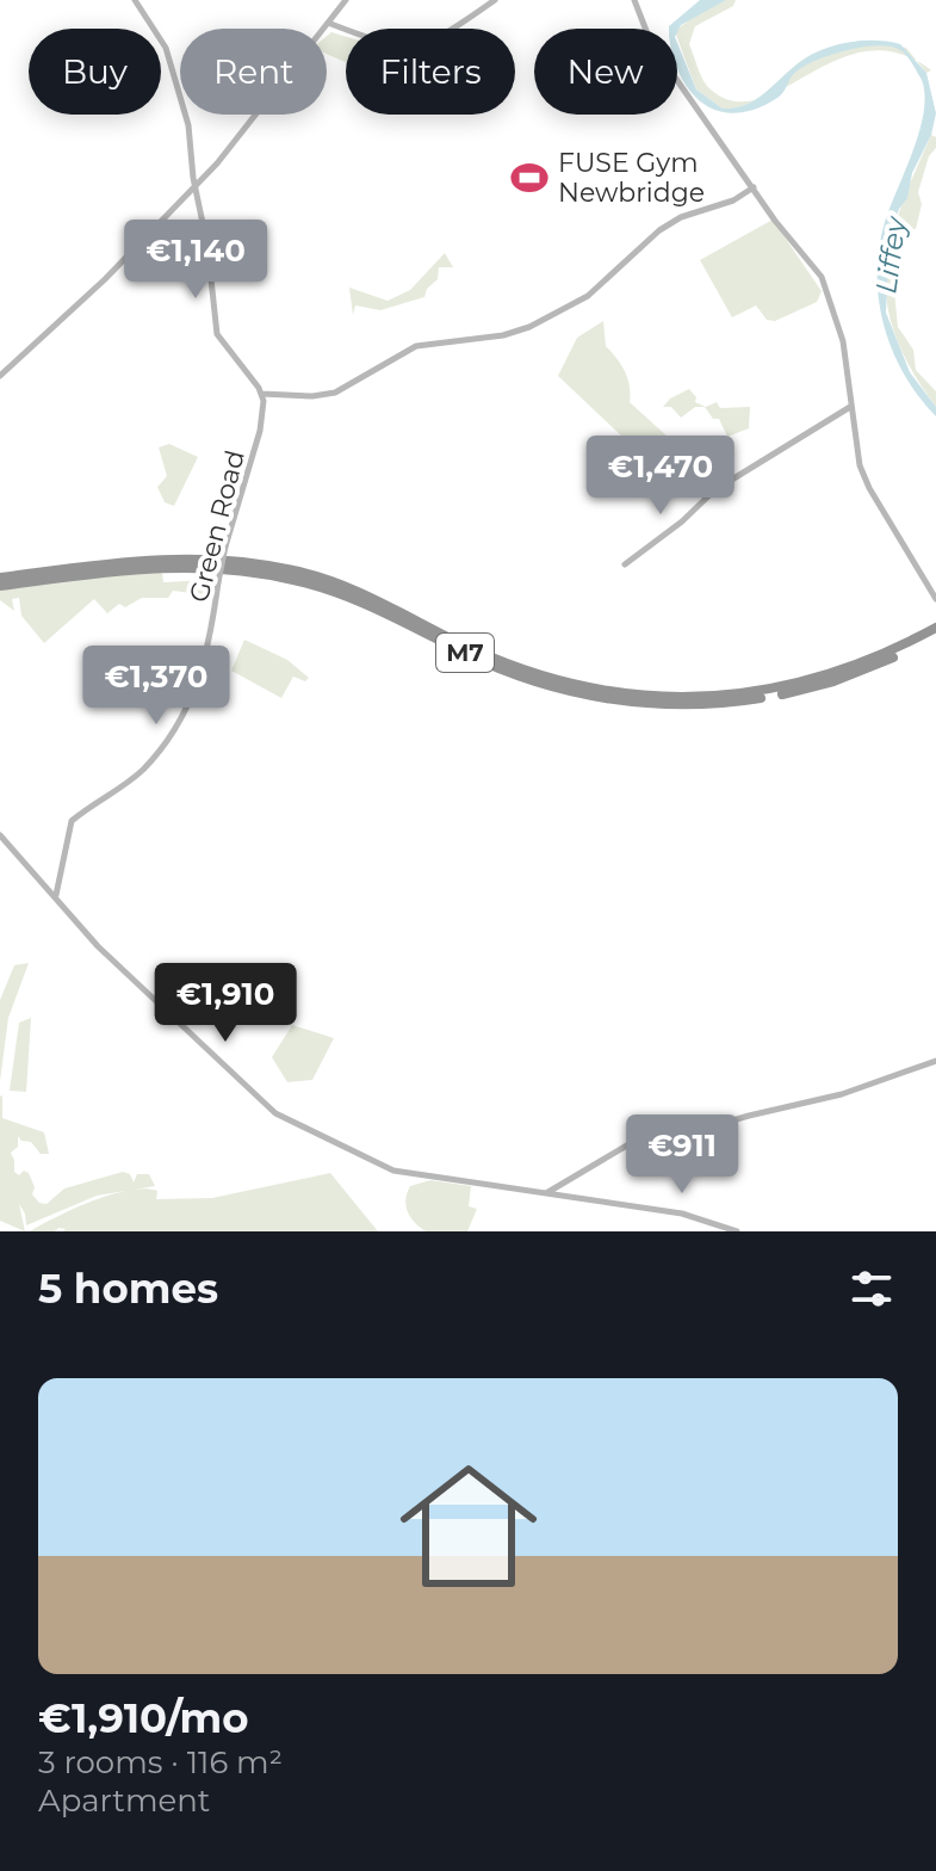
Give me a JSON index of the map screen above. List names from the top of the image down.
{
  "streets": {
    "highway": ["M7"],
    "street": ["Green Road"]
  },
  "water": ["Liffey"],
  "places": {
    "sports": ["FUSE Gym Newbridge"]
  },
  "page": {
    "chip": [
      "Buy",
      "Rent",
      "Filters",
      "New"
    ],
    "price": [
      "€1,140",
      "€1,470",
      "€1,370",
      "€1,910",
      "€911"
    ],
    "heading": "5 homes",
    "list": [
      {
        "name": "€1,910/mo",
        "note": "3 rooms · 116 m² · Apartment"
      }
    ]
  }
}
